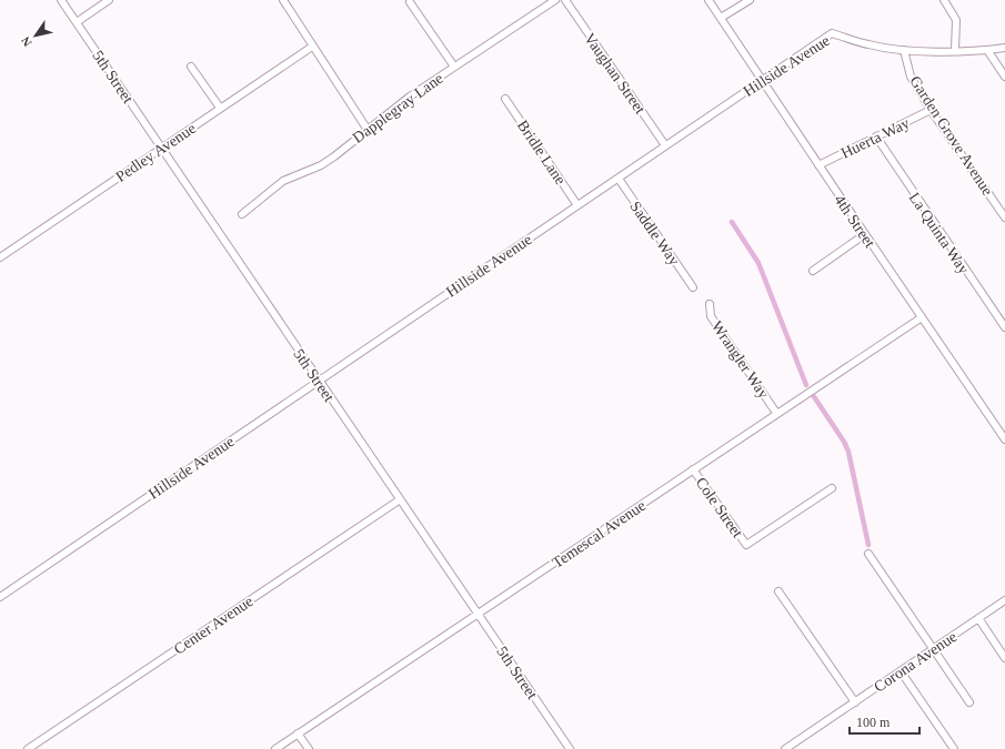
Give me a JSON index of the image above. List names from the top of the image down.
{
  "streets": {
    "street": [
      "Hillside Avenue",
      "Vaughan Street",
      "5th Street",
      "Dapplegray Lane",
      "Garden Grove Avenue",
      "Huerta Way",
      "Pedley Avenue",
      "Bridle Lane",
      "4th Street",
      "Saddle Way",
      "La Quinta Way",
      "Wrangler Way",
      "Cole Street",
      "Temescal Avenue",
      "Center Avenue",
      "Corona Avenue"
    ]
  },
  "crossings": [
    ["Hillside Avenue", "Vaughan Street"],
    ["Hillside Avenue", "5th Street"],
    ["Hillside Avenue", "Garden Grove Avenue"],
    ["Hillside Avenue", "Bridle Lane"],
    ["Hillside Avenue", "4th Street"],
    ["Hillside Avenue", "Saddle Way"],
    ["5th Street", "Pedley Avenue"],
    ["5th Street", "Temescal Avenue"],
    ["5th Street", "Center Avenue"],
    ["Garden Grove Avenue", "Huerta Way"],
    ["Huerta Way", "4th Street"],
    ["Huerta Way", "La Quinta Way"],
    ["4th Street", "Temescal Avenue"],
    ["Wrangler Way", "Temescal Avenue"],
    ["Cole Street", "Temescal Avenue"]
  ],
  "scale_bar": "100 m",
  "north": "bottom left"
}
